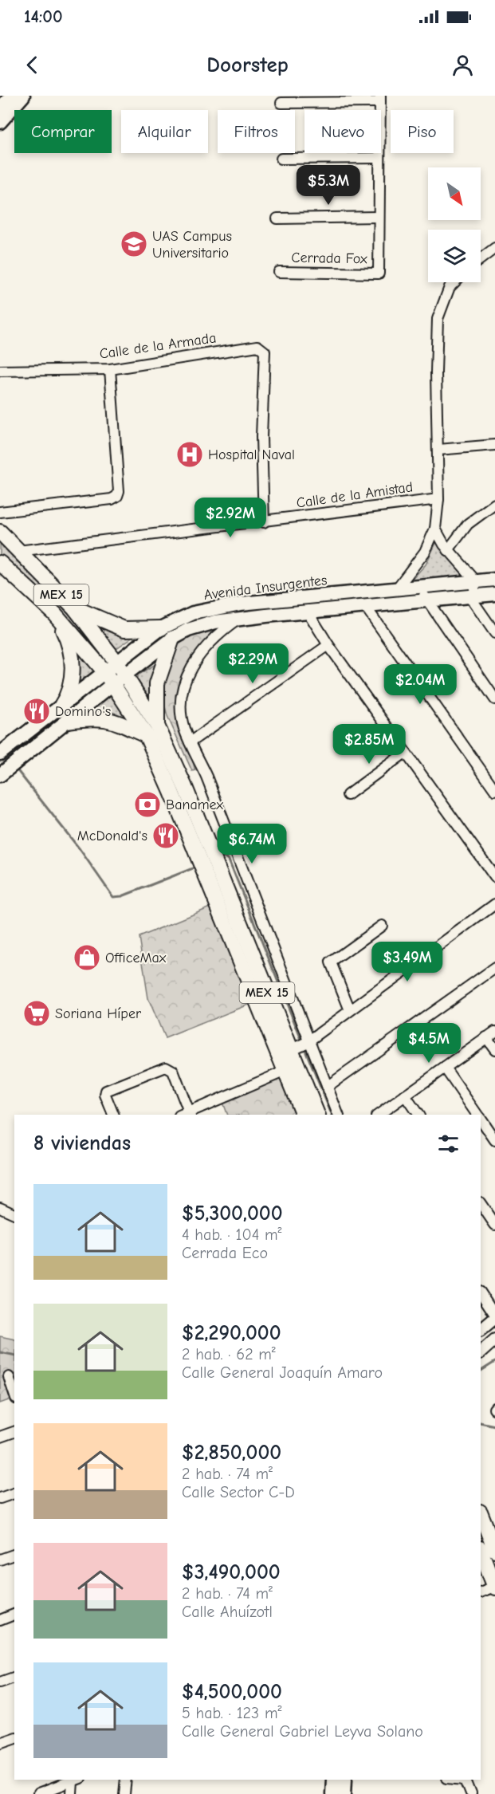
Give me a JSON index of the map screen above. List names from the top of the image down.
{
  "streets": {
    "main road": ["Avenida Insurgentes", "MEX 15"],
    "street": ["Cerrada Fox", "Calle de la Armada", "Calle de la Amistad"]
  },
  "crossings": [
    ["Calle de la Armada", "Calle de la Amistad"],
    ["Calle de la Amistad", "MEX 15"],
    ["Avenida Insurgentes", "MEX 15"]
  ],
  "places": {
    "school or university": ["UAS Campus Universitario"],
    "hospital": ["Hospital Naval"],
    "restaurant": ["Domino's", "McDonald's"],
    "bank": ["Banamex"],
    "shop": ["OfficeMax"],
    "supermarket": ["Soriana Híper"]
  },
  "north": "bottom right",
  "page": {
    "status": "14:00",
    "header": "Doorstep",
    "chip": [
      "Comprar",
      "Alquilar",
      "Filtros",
      "Nuevo",
      "Piso"
    ],
    "price": [
      "$5.3M",
      "$2.92M",
      "$2.29M",
      "$2.04M",
      "$2.85M",
      "$6.74M",
      "$3.49M",
      "$4.5M"
    ],
    "heading": "8 viviendas",
    "list": [
      {
        "name": "$5,300,000",
        "note": "4 hab. · 104 m² · Cerrada Eco"
      },
      {
        "name": "$2,290,000",
        "note": "2 hab. · 62 m² · Calle General Joaquín Amaro"
      },
      {
        "name": "$2,850,000",
        "note": "2 hab. · 74 m² · Calle Sector C-D"
      },
      {
        "name": "$3,490,000",
        "note": "2 hab. · 74 m² · Calle Ahuízotl"
      },
      {
        "name": "$4,500,000",
        "note": "5 hab. · 123 m² · Calle General Gabriel Leyva Solano"
      }
    ]
  }
}
